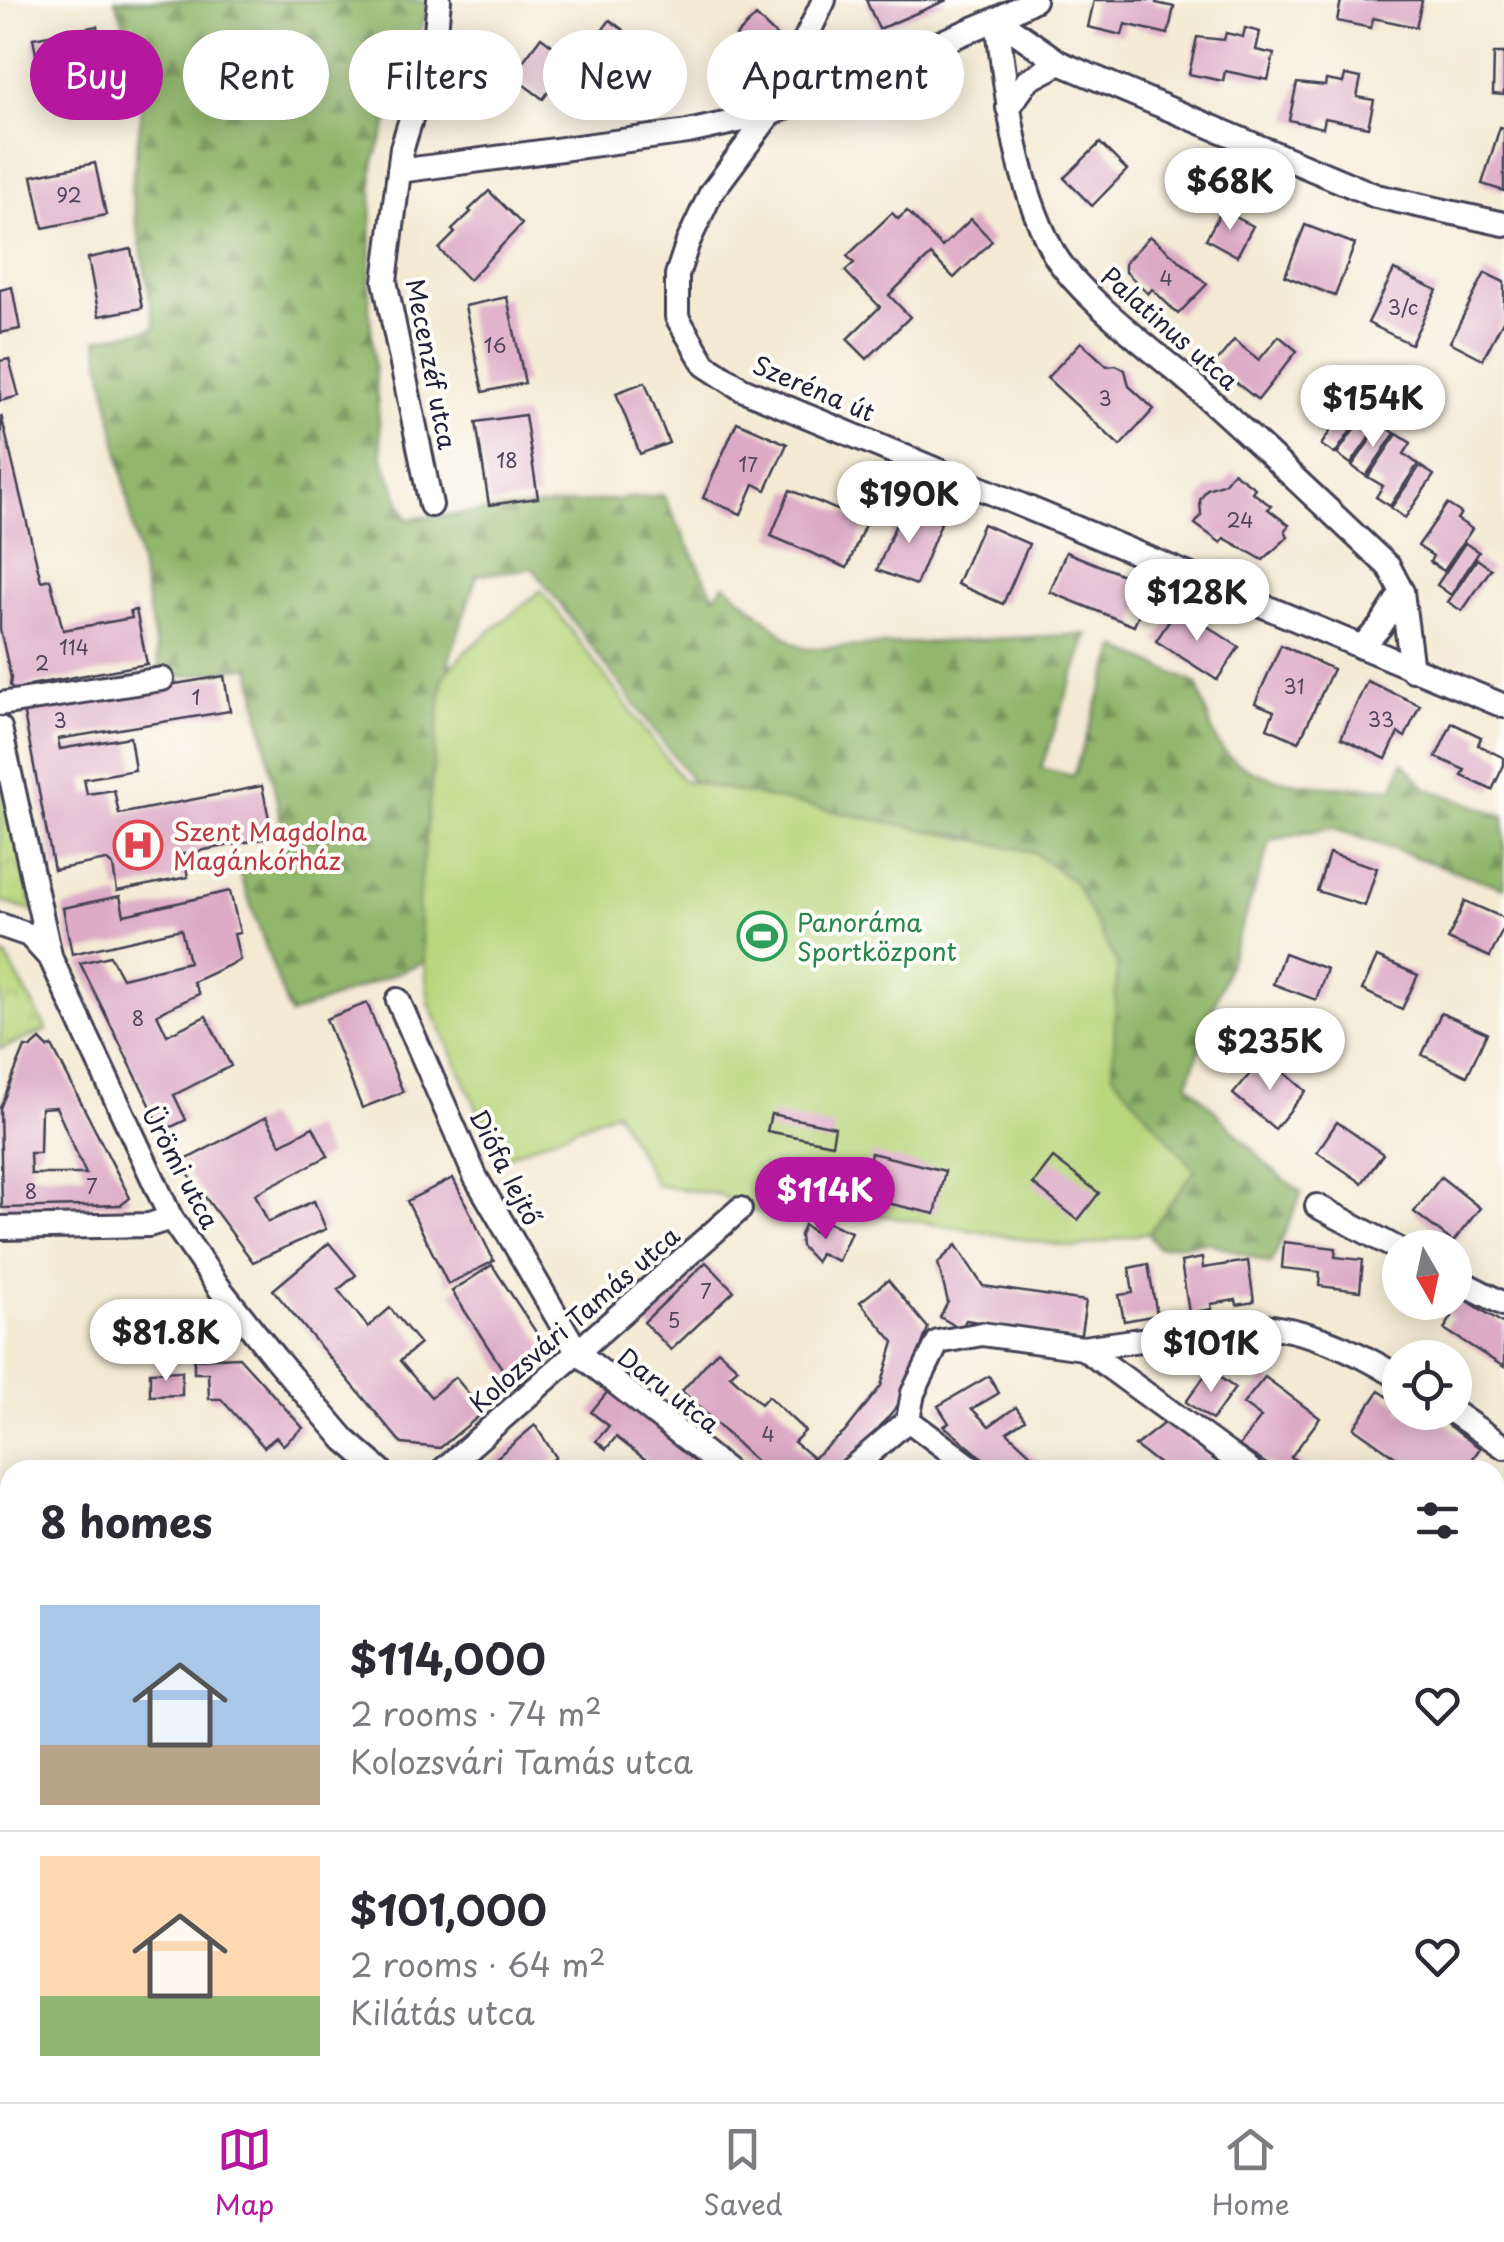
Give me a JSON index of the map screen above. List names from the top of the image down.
{
  "streets": {
    "street": [
      "Palatinus utca",
      "Mecenzéf utca",
      "Szeréna út",
      "Ürömi utca",
      "Diófa lejtő",
      "Kolozsvári Tamás utca",
      "Daru utca"
    ]
  },
  "crossings": [
    ["Palatinus utca", "Szeréna út"],
    ["Diófa lejtő", "Kolozsvári Tamás utca"],
    ["Diófa lejtő", "Daru utca"],
    ["Kolozsvári Tamás utca", "Daru utca"]
  ],
  "places": {
    "hospital": ["Szent Magdolna Magánkórház"],
    "sports": ["Panoráma Sportközpont"]
  },
  "house_numbers": [
    "92",
    "4",
    "3/c",
    "16",
    "3",
    "18",
    "17",
    "24",
    "114",
    "2",
    "31",
    "1",
    "33",
    "3",
    "8",
    "7",
    "8",
    "7",
    "5",
    "4"
  ],
  "north": "bottom",
  "page": {
    "chip": [
      "Buy",
      "Rent",
      "Filters",
      "New",
      "Apartment"
    ],
    "price": [
      "$68K",
      "$154K",
      "$190K",
      "$128K",
      "$235K",
      "$114K",
      "$81.8K",
      "$101K"
    ],
    "heading": "8 homes",
    "list": [
      {
        "name": "$114,000",
        "note": "2 rooms · 74 m² · Kolozsvári Tamás utca"
      },
      {
        "name": "$101,000",
        "note": "2 rooms · 64 m² · Kilátás utca"
      }
    ],
    "tabs": ["Map", "Saved", "Home"]
  }
}
